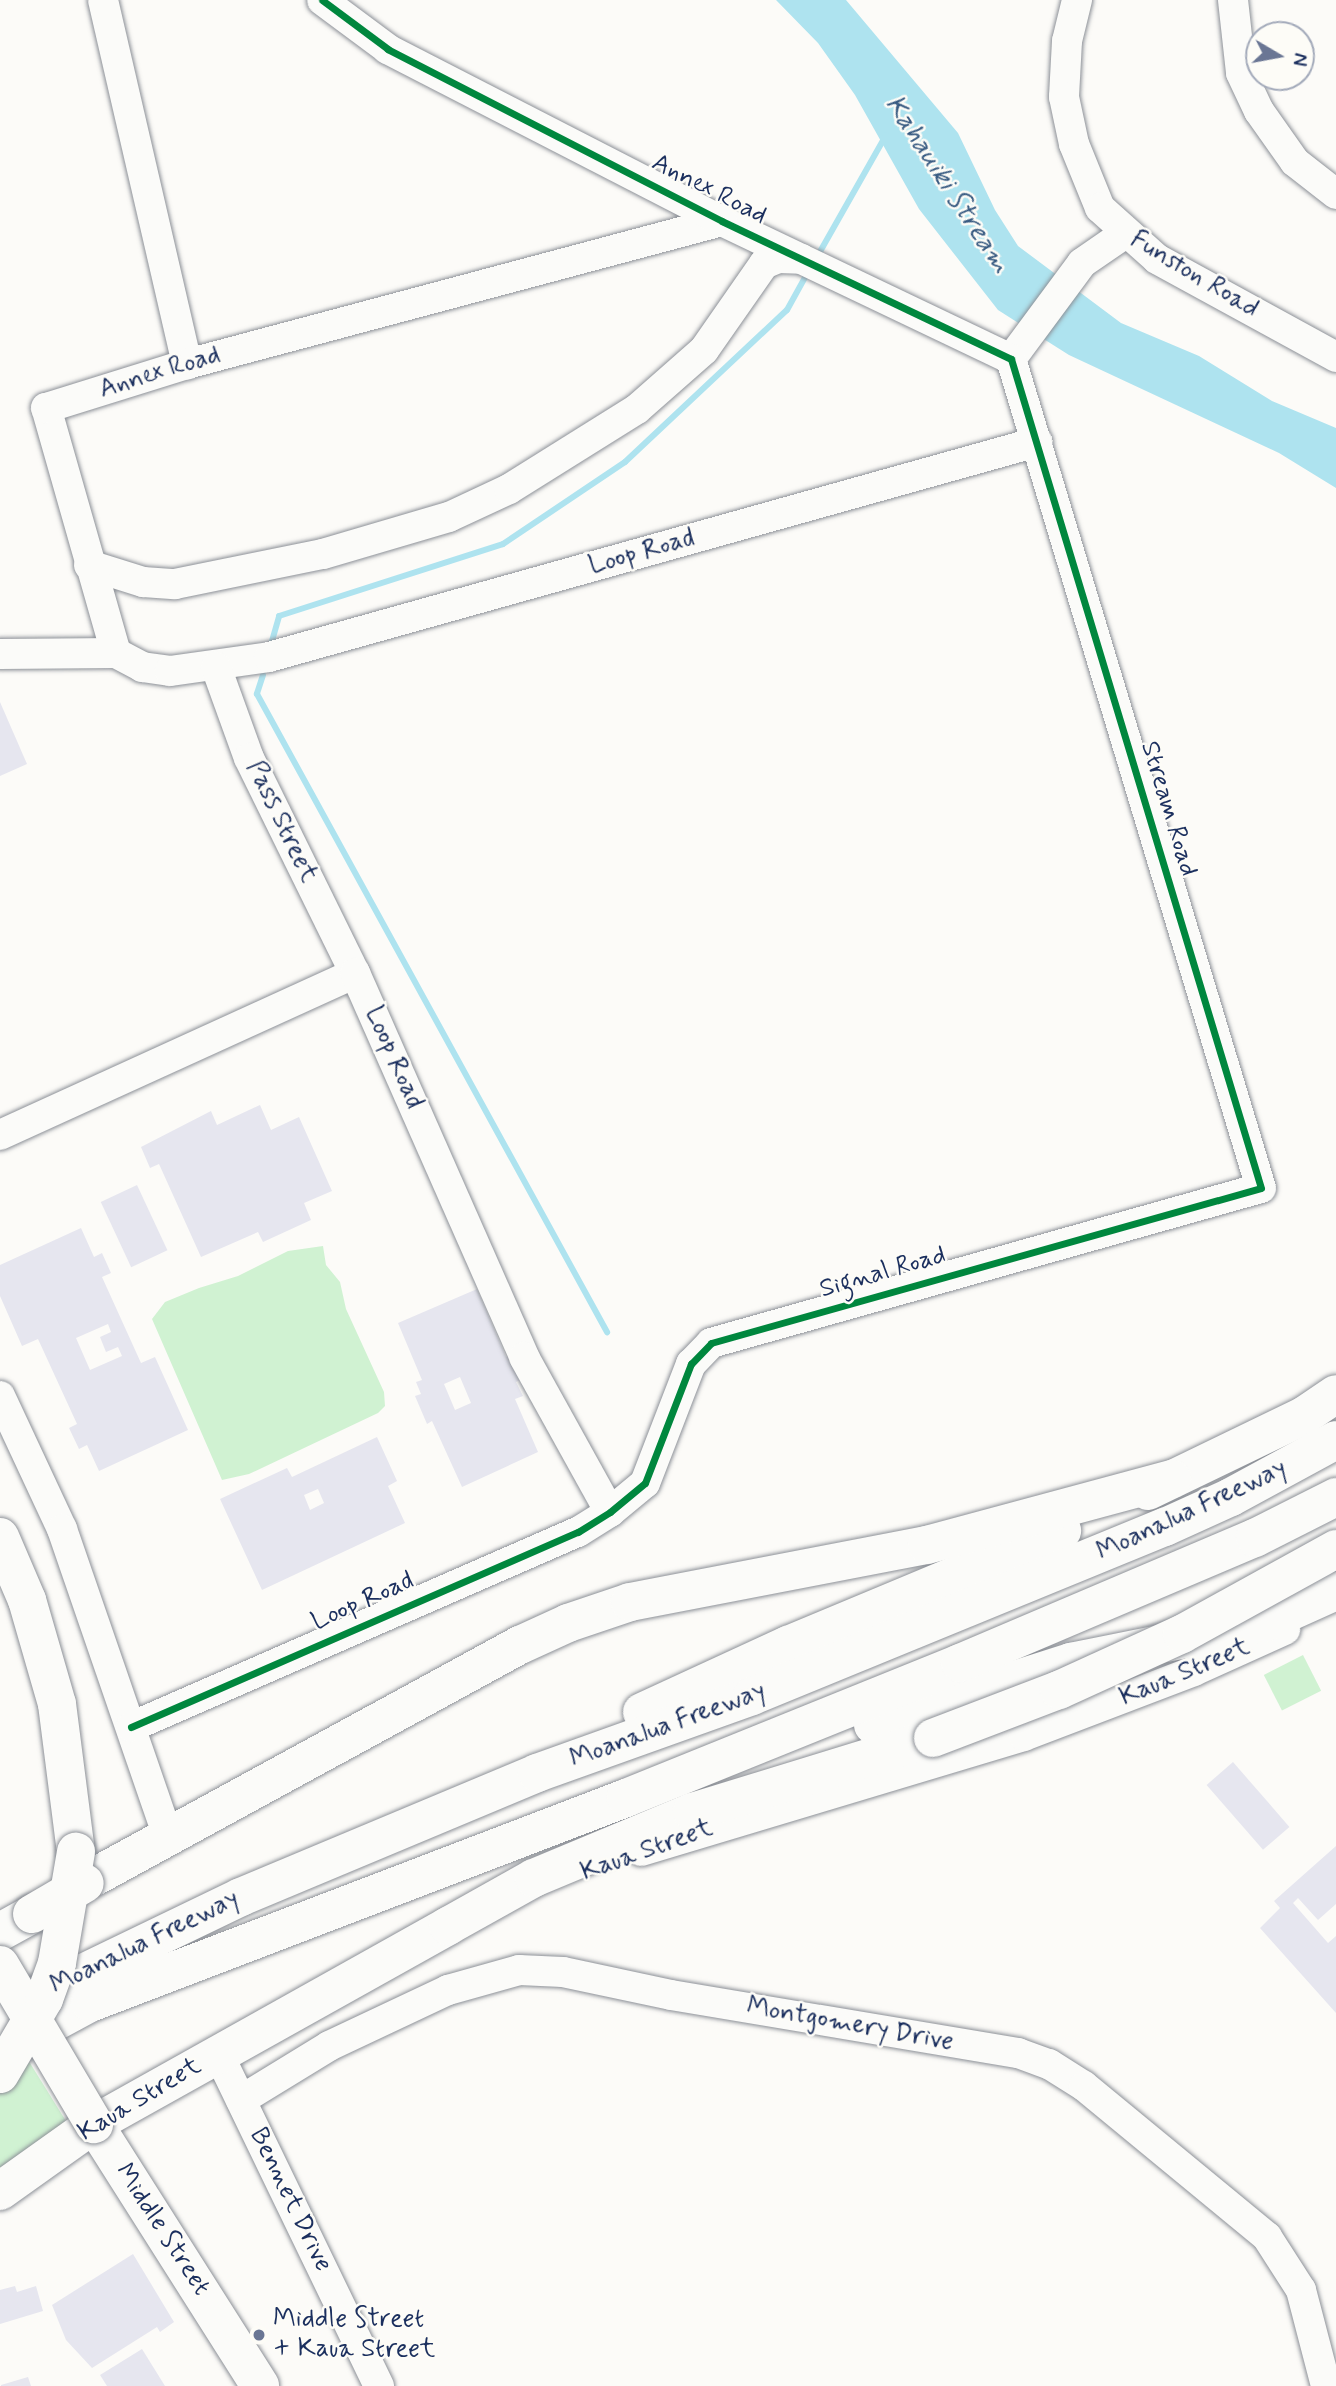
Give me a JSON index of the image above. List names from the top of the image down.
{
  "streets": {
    "main road": ["Moanalua Freeway", "Kaua Street", "Middle Street"],
    "street": [
      "Annex Road",
      "Funston Road",
      "Loop Road",
      "Stream Road",
      "Pass Street",
      "Signal Road",
      "Montgomery Drive",
      "Bennet Drive"
    ]
  },
  "crossings": [
    ["Loop Road", "Stream Road"],
    ["Loop Road", "Pass Street"],
    ["Loop Road", "Signal Road"],
    ["Stream Road", "Signal Road"],
    ["Kaua Street", "Bennet Drive"],
    ["Kaua Street", "Middle Street"],
    ["Montgomery Drive", "Bennet Drive"]
  ],
  "water": ["Kahauiki Stream"],
  "places": ["Middle Street + Kaua Street"],
  "north": "right"
}
